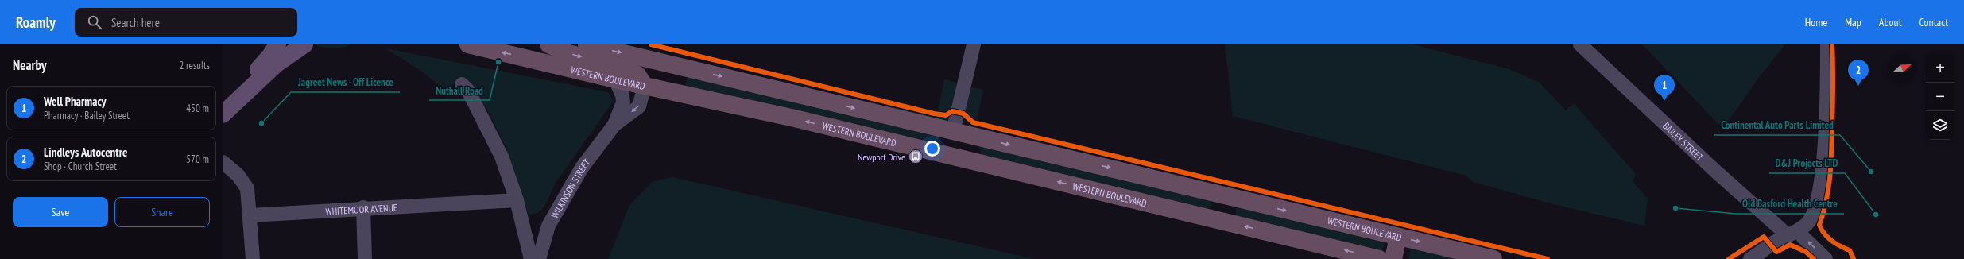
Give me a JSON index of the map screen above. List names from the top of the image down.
{
  "streets": {
    "highway": ["WESTERN BOULEVARD"],
    "street": ["BAILEY STREET", "WILKINSON STREET", "WHITEMOOR AVENUE"]
  },
  "crossings": [
    ["WESTERN BOULEVARD", "WILKINSON STREET"]
  ],
  "places": {
    "other": [
      "Nuthall Road",
      "Jagreet News - Off Licence",
      "Continental Auto Parts Limited",
      "Old Basford Health Centre",
      "D&J Projects LTD"
    ],
    "bus stop": ["Newport Drive"]
  },
  "north": "top right",
  "page": {
    "header": "Roamly",
    "search": "Search here",
    "nav": [
      "Home",
      "Map",
      "About",
      "Contact"
    ],
    "heading": ["Nearby", "2 results"],
    "map_buttons": ["+", "−"],
    "pins": ["2", "1"],
    "list": [
      {
        "mark": "1",
        "name": "Well Pharmacy",
        "note": "Pharmacy · Bailey Street",
        "value": "450 m"
      },
      {
        "mark": "2",
        "name": "Lindleys Autocentre",
        "note": "Shop · Church Street",
        "value": "570 m"
      }
    ],
    "buttons": ["Save", "Share"]
  }
}
